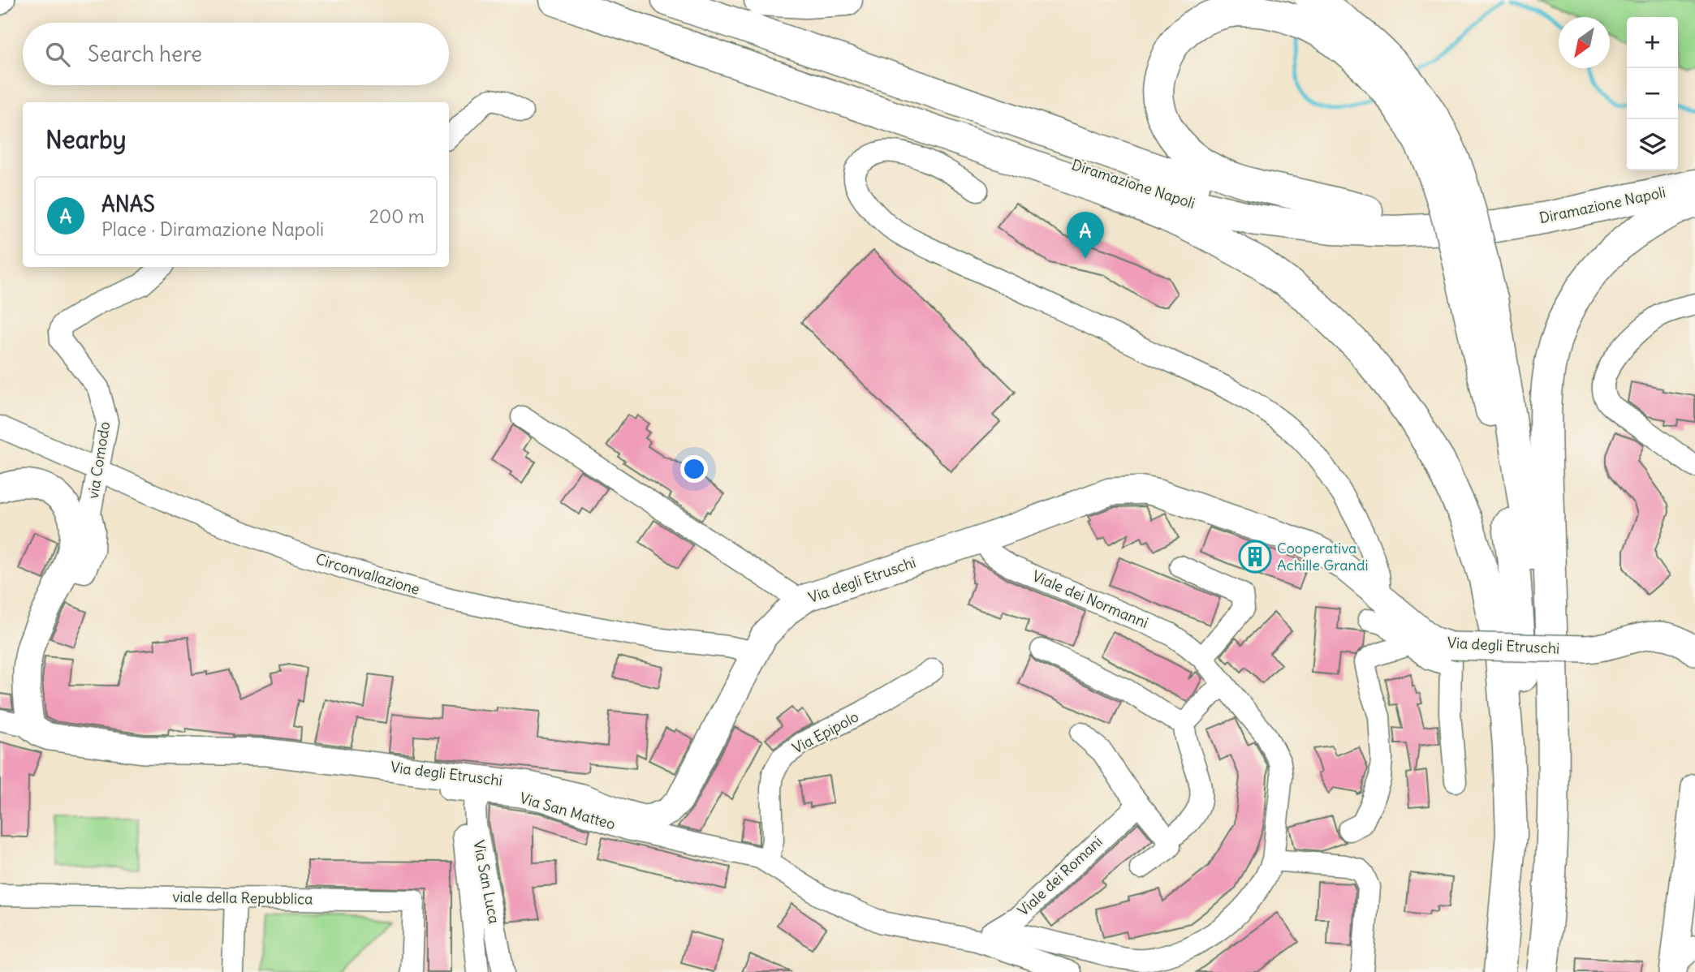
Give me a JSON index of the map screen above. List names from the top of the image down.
{
  "streets": {
    "highway": ["Diramazione Napoli"],
    "main road": ["Via degli Etruschi"],
    "street": [
      "via Comodo",
      "Circonvallazione",
      "Viale dei Normanni",
      "Via Epipolo",
      "Via San Matteo",
      "Viale dei Romani",
      "Via San Luca",
      "viale della Repubblica"
    ]
  },
  "crossings": [
    ["via Comodo", "Circonvallazione"],
    ["Circonvallazione", "Via degli Etruschi"],
    ["Via degli Etruschi", "Viale dei Normanni"],
    ["Via degli Etruschi", "Via San Matteo"],
    ["Viale dei Normanni", "Viale dei Romani"],
    ["Via Epipolo", "Via San Matteo"],
    ["Via San Matteo", "Viale dei Romani"],
    ["Via San Matteo", "Via San Luca"]
  ],
  "places": {
    "building": ["Cooperativa Achille Grandi"]
  },
  "north": "bottom left",
  "page": {
    "map_buttons": ["+", "−"],
    "search": "Search here",
    "heading": "Nearby",
    "list": [
      {
        "mark": "A",
        "name": "ANAS",
        "note": "Place · Diramazione Napoli",
        "value": "200 m"
      }
    ],
    "pins": "A"
  }
}
